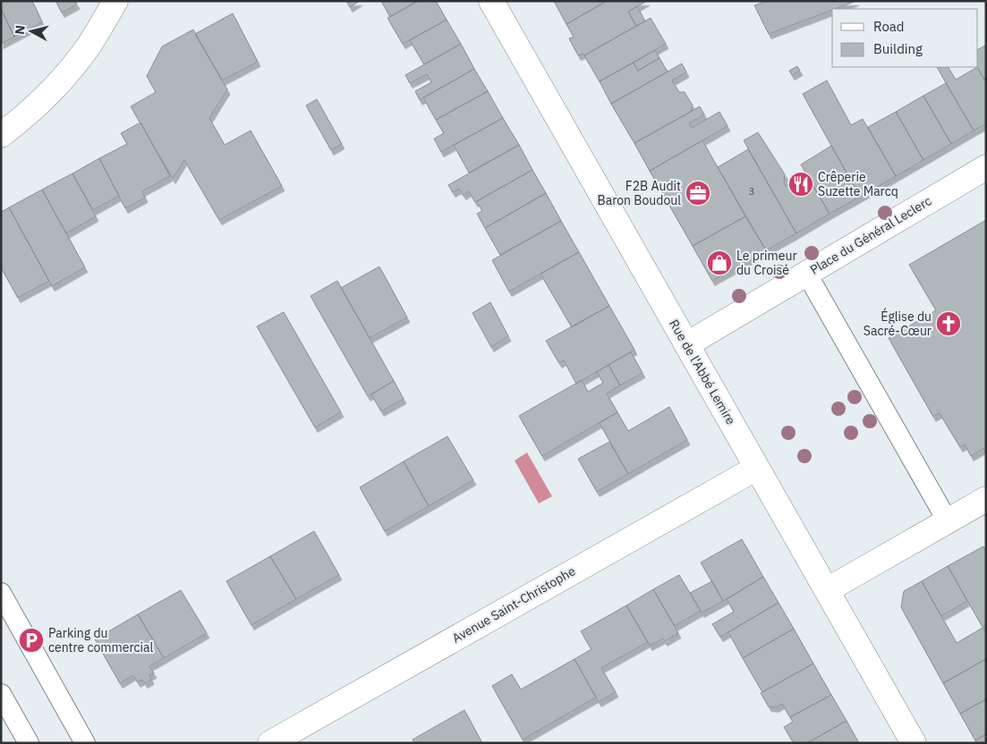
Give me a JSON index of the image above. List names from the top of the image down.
{
  "streets": {
    "street": ["Place du Général Leclerc", "Rue de l'Abbé Lemire", "Avenue Saint-Christophe"]
  },
  "crossings": [
    ["Place du Général Leclerc", "Rue de l'Abbé Lemire"],
    ["Rue de l'Abbé Lemire", "Avenue Saint-Christophe"]
  ],
  "places": {
    "restaurant": ["Crêperie Suzette Marcq"],
    "office": ["F2B Audit Baron Boudoul"],
    "shop": ["Le primeur du Croisé"],
    "church": ["Église du Sacré-Cœur"],
    "parking": ["Parking du centre commercial"]
  },
  "house_numbers": ["3"],
  "legend": ["Road", "Building"],
  "north": "left"
}
